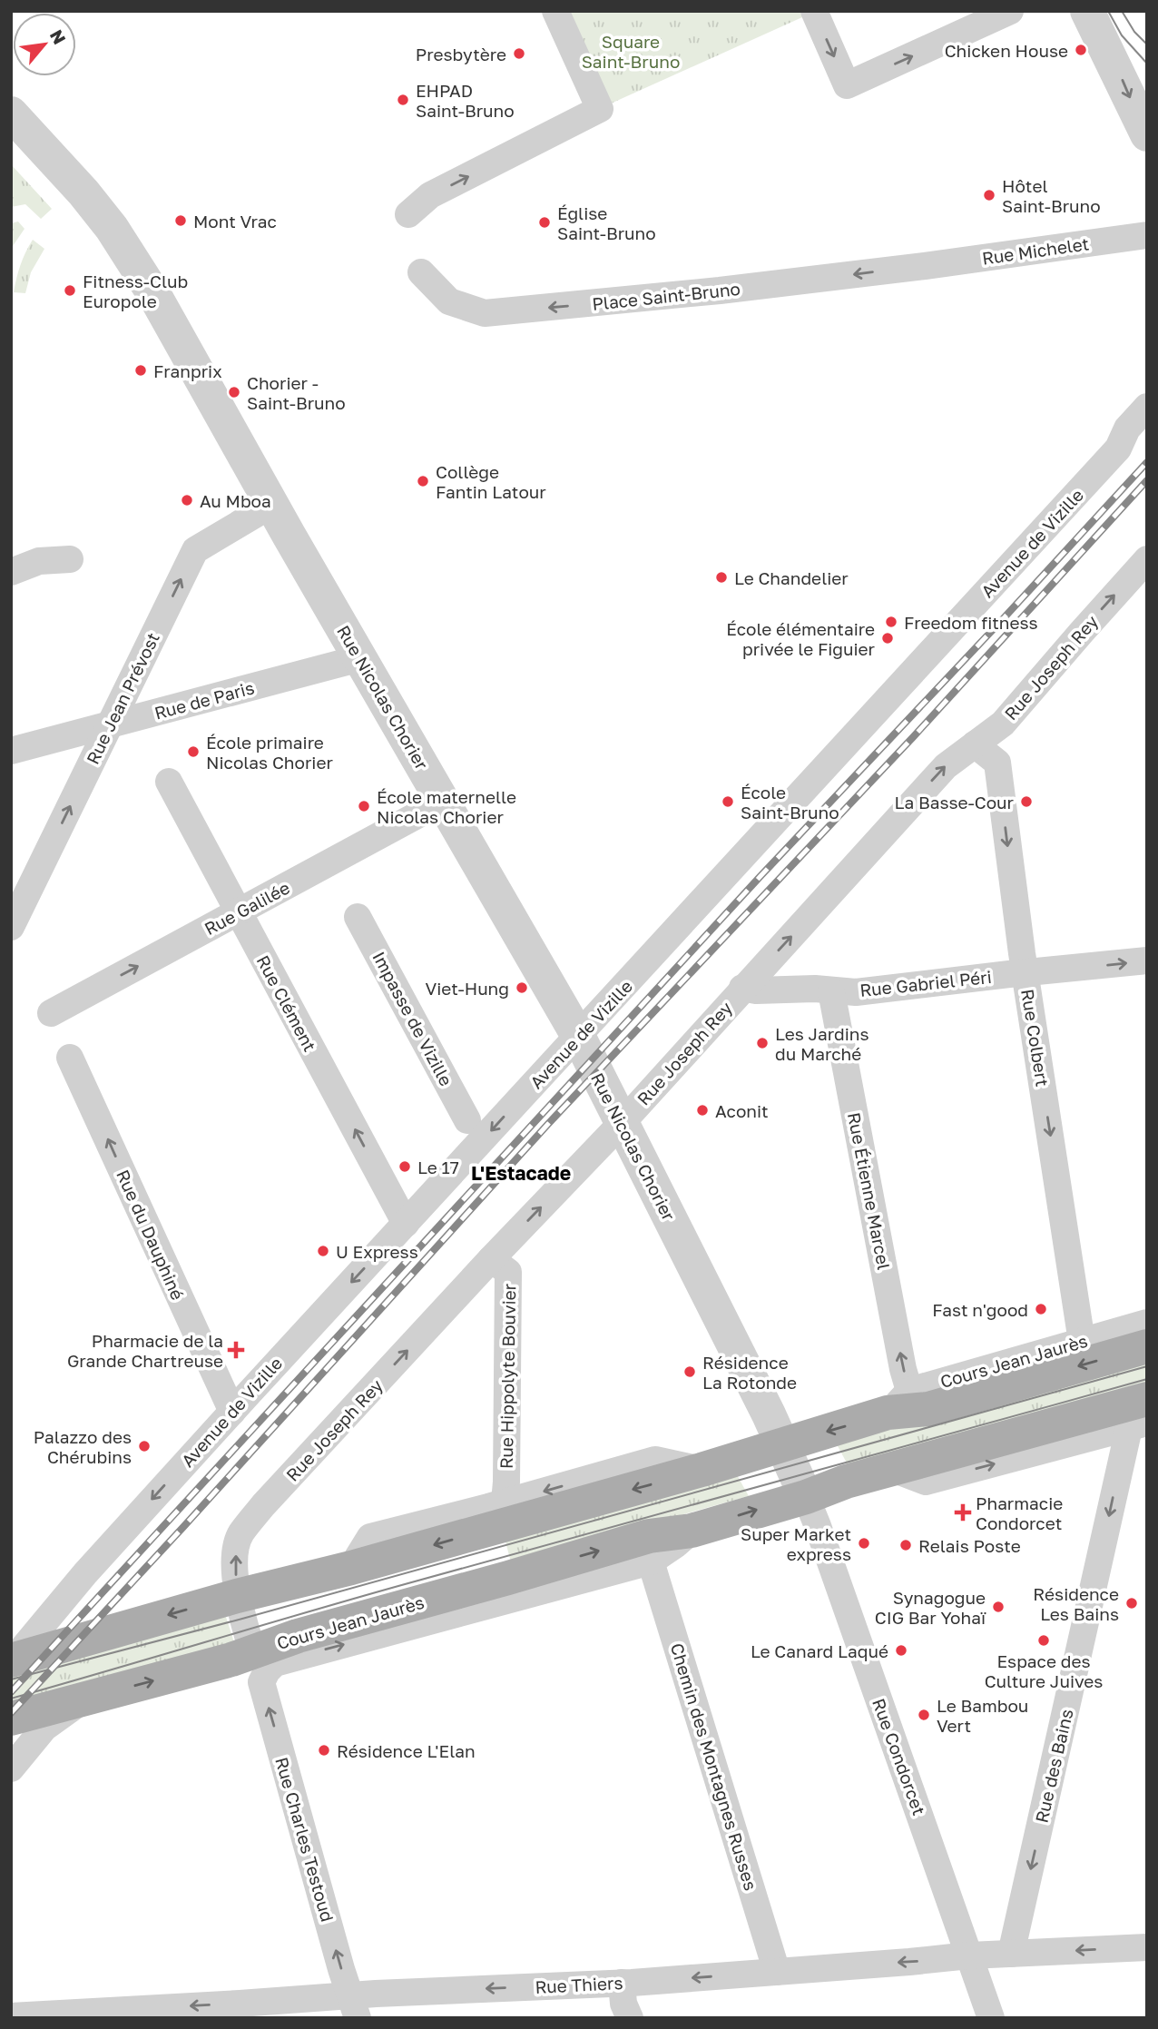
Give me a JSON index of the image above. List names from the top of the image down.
{
  "streets": {
    "main road": ["Cours Jean Jaurès"],
    "street": [
      "Rue Michelet",
      "Place Saint-Bruno",
      "Avenue de Vizille",
      "Rue Joseph Rey",
      "Rue Nicolas Chorier",
      "Rue Jean Prévost",
      "Rue de Paris",
      "Rue Galilée",
      "Rue Gabriel Péri",
      "Rue Clément",
      "Impasse de Vizille",
      "Rue Colbert",
      "Rue Étienne Marcel",
      "Rue du Dauphiné",
      "Rue Hippolyte Bouvier",
      "Rue Condorcet",
      "Rue des Bains",
      "Chemin des Montagnes Russes",
      "Rue Charles Testoud",
      "Rue Thiers"
    ]
  },
  "crossings": [
    ["Rue Michelet", "Place Saint-Bruno"],
    ["Avenue de Vizille", "Rue Nicolas Chorier"],
    ["Avenue de Vizille", "Rue Clément"],
    ["Avenue de Vizille", "Rue du Dauphiné"],
    ["Avenue de Vizille", "Cours Jean Jaurès"],
    ["Rue Joseph Rey", "Rue Nicolas Chorier"],
    ["Rue Joseph Rey", "Rue Gabriel Péri"],
    ["Rue Joseph Rey", "Rue Colbert"],
    ["Rue Joseph Rey", "Cours Jean Jaurès"],
    ["Rue Joseph Rey", "Rue Hippolyte Bouvier"],
    ["Rue Joseph Rey", "Rue Charles Testoud"],
    ["Rue Nicolas Chorier", "Rue Jean Prévost"],
    ["Rue Nicolas Chorier", "Rue de Paris"],
    ["Rue Nicolas Chorier", "Rue Galilée"],
    ["Rue Nicolas Chorier", "Cours Jean Jaurès"],
    ["Rue Jean Prévost", "Rue de Paris"],
    ["Rue Galilée", "Rue Clément"],
    ["Rue Gabriel Péri", "Rue Colbert"],
    ["Rue Gabriel Péri", "Rue Étienne Marcel"],
    ["Rue Colbert", "Cours Jean Jaurès"],
    ["Rue Étienne Marcel", "Cours Jean Jaurès"],
    ["Cours Jean Jaurès", "Rue Hippolyte Bouvier"],
    ["Cours Jean Jaurès", "Rue Condorcet"],
    ["Cours Jean Jaurès", "Rue des Bains"],
    ["Cours Jean Jaurès", "Chemin des Montagnes Russes"],
    ["Cours Jean Jaurès", "Rue Charles Testoud"],
    ["Rue Condorcet", "Rue Thiers"],
    ["Rue des Bains", "Rue Thiers"],
    ["Chemin des Montagnes Russes", "Rue Thiers"],
    ["Rue Charles Testoud", "Rue Thiers"]
  ],
  "one_way": [
    "Place Saint-Bruno",
    "Avenue de Vizille",
    "Rue Joseph Rey",
    "Rue Jean Prévost",
    "Rue Galilée",
    "Rue Clément",
    "Rue Colbert",
    "Rue Étienne Marcel",
    "Rue du Dauphiné",
    "Rue des Bains",
    "Rue Charles Testoud",
    "Rue Thiers"
  ],
  "districts": ["L'Estacade"],
  "parks": ["Square Saint-Bruno"],
  "places": {
    "other": [
      "Chicken House",
      "Presbytère",
      "EHPAD Saint-Bruno",
      "Hôtel Saint-Bruno",
      "Mont Vrac",
      "Église Saint-Bruno",
      "Fitness-Club Europole",
      "Franprix",
      "Chorier - Saint-Bruno",
      "Collège Fantin Latour",
      "Au Mboa",
      "Le Chandelier",
      "Freedom fitness",
      "École élémentaire privée le Figuier",
      "École primaire Nicolas Chorier",
      "École Saint-Bruno",
      "La Basse-Cour",
      "École maternelle Nicolas Chorier",
      "Viet-Hung",
      "Les Jardins du Marché",
      "Aconit",
      "Le 17",
      "U Express",
      "Fast n'good",
      "Résidence La Rotonde",
      "Palazzo des Chérubins",
      "Super Market express",
      "Relais Poste",
      "Résidence Les Bains",
      "Synagogue CIG Bar Yohaï",
      "Espace des Culture Juives",
      "Le Canard Laqué",
      "Le Bambou Vert",
      "Résidence L'Elan"
    ],
    "health": ["Pharmacie de la Grande Chartreuse", "Pharmacie Condorcet"]
  },
  "north": "top right"
}
